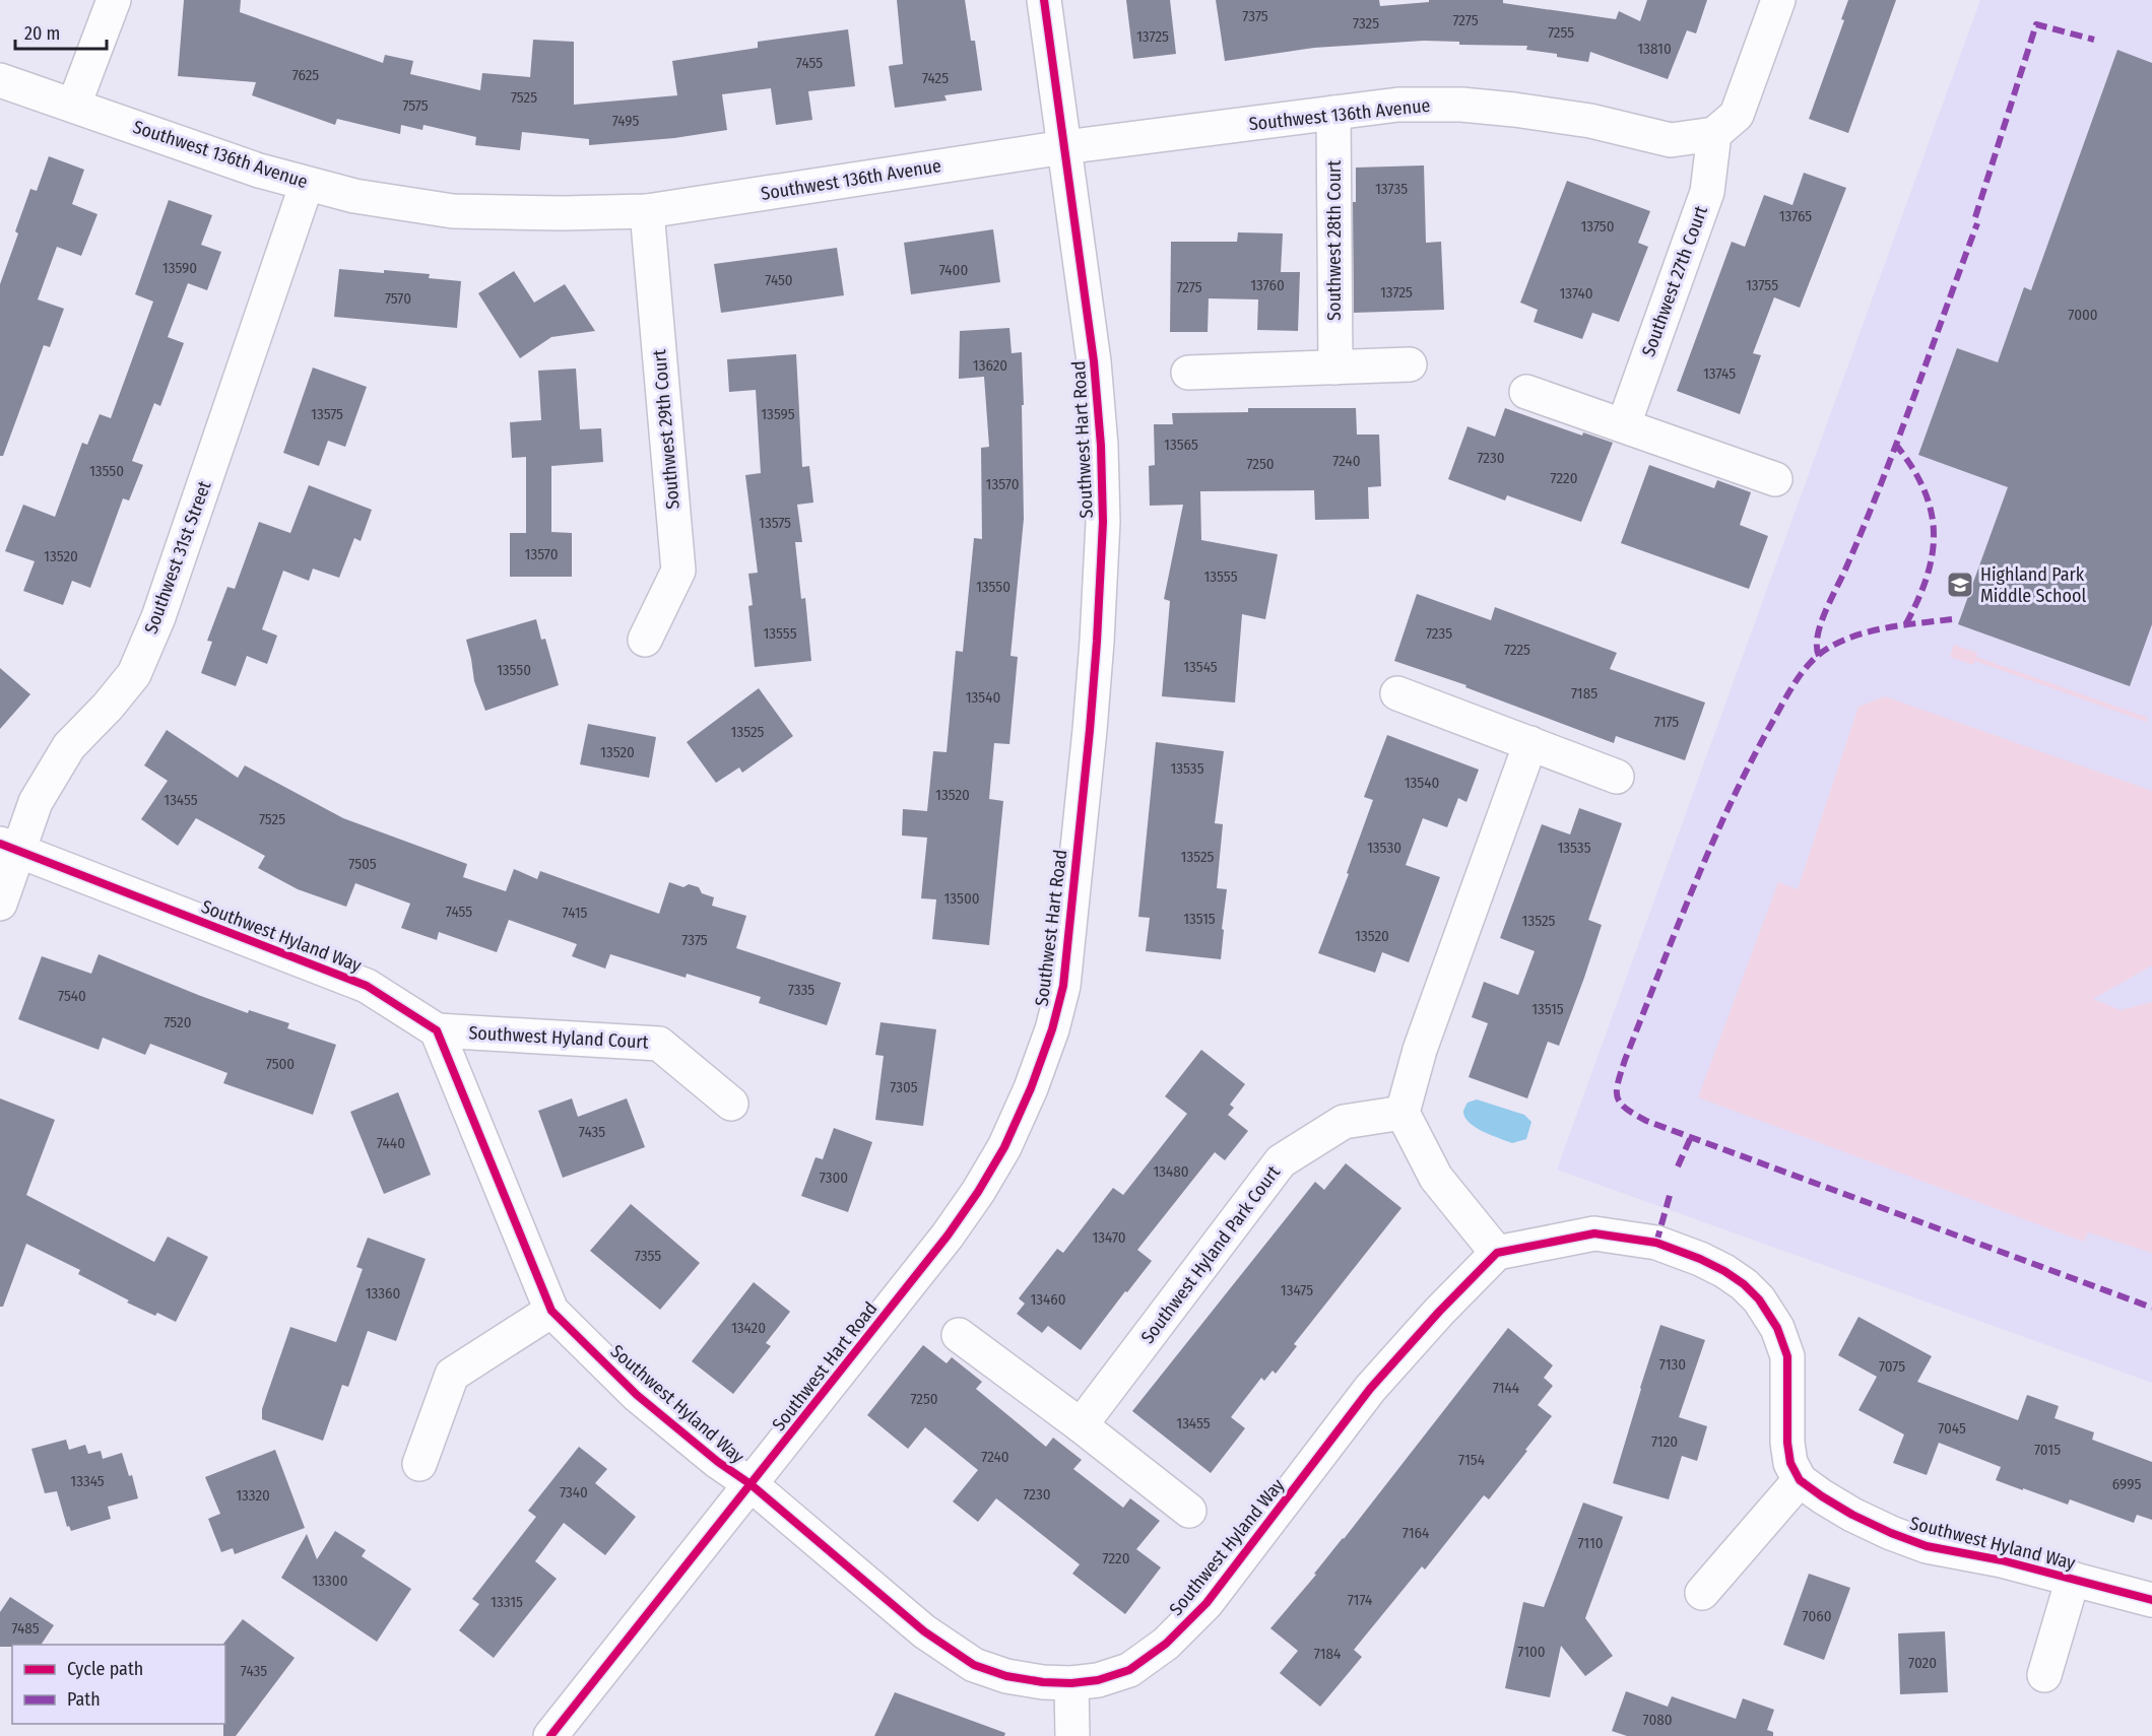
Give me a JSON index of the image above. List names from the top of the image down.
{
  "streets": {
    "street": [
      "Southwest 136th Avenue",
      "Southwest 28th Court",
      "Southwest 27th Court",
      "Southwest 29th Court",
      "Southwest Hart Road",
      "Southwest 31st Street",
      "Southwest Hyland Way",
      "Southwest Hyland Court",
      "Southwest Hyland Park Court"
    ]
  },
  "crossings": [
    ["Southwest 136th Avenue", "Southwest 28th Court"],
    ["Southwest 136th Avenue", "Southwest 27th Court"],
    ["Southwest 136th Avenue", "Southwest 29th Court"],
    ["Southwest 136th Avenue", "Southwest Hart Road"],
    ["Southwest 136th Avenue", "Southwest 31st Street"],
    ["Southwest Hart Road", "Southwest Hyland Way"],
    ["Southwest 31st Street", "Southwest Hyland Way"],
    ["Southwest Hyland Way", "Southwest Hyland Court"]
  ],
  "places": {
    "school or university": ["Highland Park Middle School"]
  },
  "house_numbers": [
    "7375",
    "7275",
    "7325",
    "7255",
    "13725",
    "13810",
    "7455",
    "7625",
    "7425",
    "7525",
    "7575",
    "7495",
    "13735",
    "13765",
    "13750",
    "13590",
    "7400",
    "7450",
    "13760",
    "13755",
    "7275",
    "13725",
    "13740",
    "7570",
    "7000",
    "13620",
    "13745",
    "13575",
    "13595",
    "13565",
    "7230",
    "7240",
    "7250",
    "13550",
    "7220",
    "13570",
    "13575",
    "13570",
    "13520",
    "13555",
    "13550",
    "13555",
    "7235",
    "7225",
    "13545",
    "13550",
    "7185",
    "13540",
    "7175",
    "13525",
    "13520",
    "13535",
    "13540",
    "13520",
    "13455",
    "7525",
    "13530",
    "13535",
    "13525",
    "7505",
    "13500",
    "7455",
    "7415",
    "13515",
    "13525",
    "13520",
    "7375",
    "7335",
    "7540",
    "13515",
    "7520",
    "7500",
    "7305",
    "7435",
    "7440",
    "13480",
    "7300",
    "13470",
    "7355",
    "13475",
    "13360",
    "13460",
    "13420",
    "7130",
    "7075",
    "7144",
    "7250",
    "13455",
    "7045",
    "7120",
    "7015",
    "7240",
    "7154",
    "13345",
    "6995",
    "7340",
    "7230",
    "13320",
    "7164",
    "7110",
    "7220",
    "13300",
    "7174",
    "13315",
    "7060",
    "7485",
    "7100",
    "7184",
    "7020",
    "7435",
    "7080"
  ],
  "legend": ["Cycle path", "Path"],
  "scale_bar": "20 m"
}
